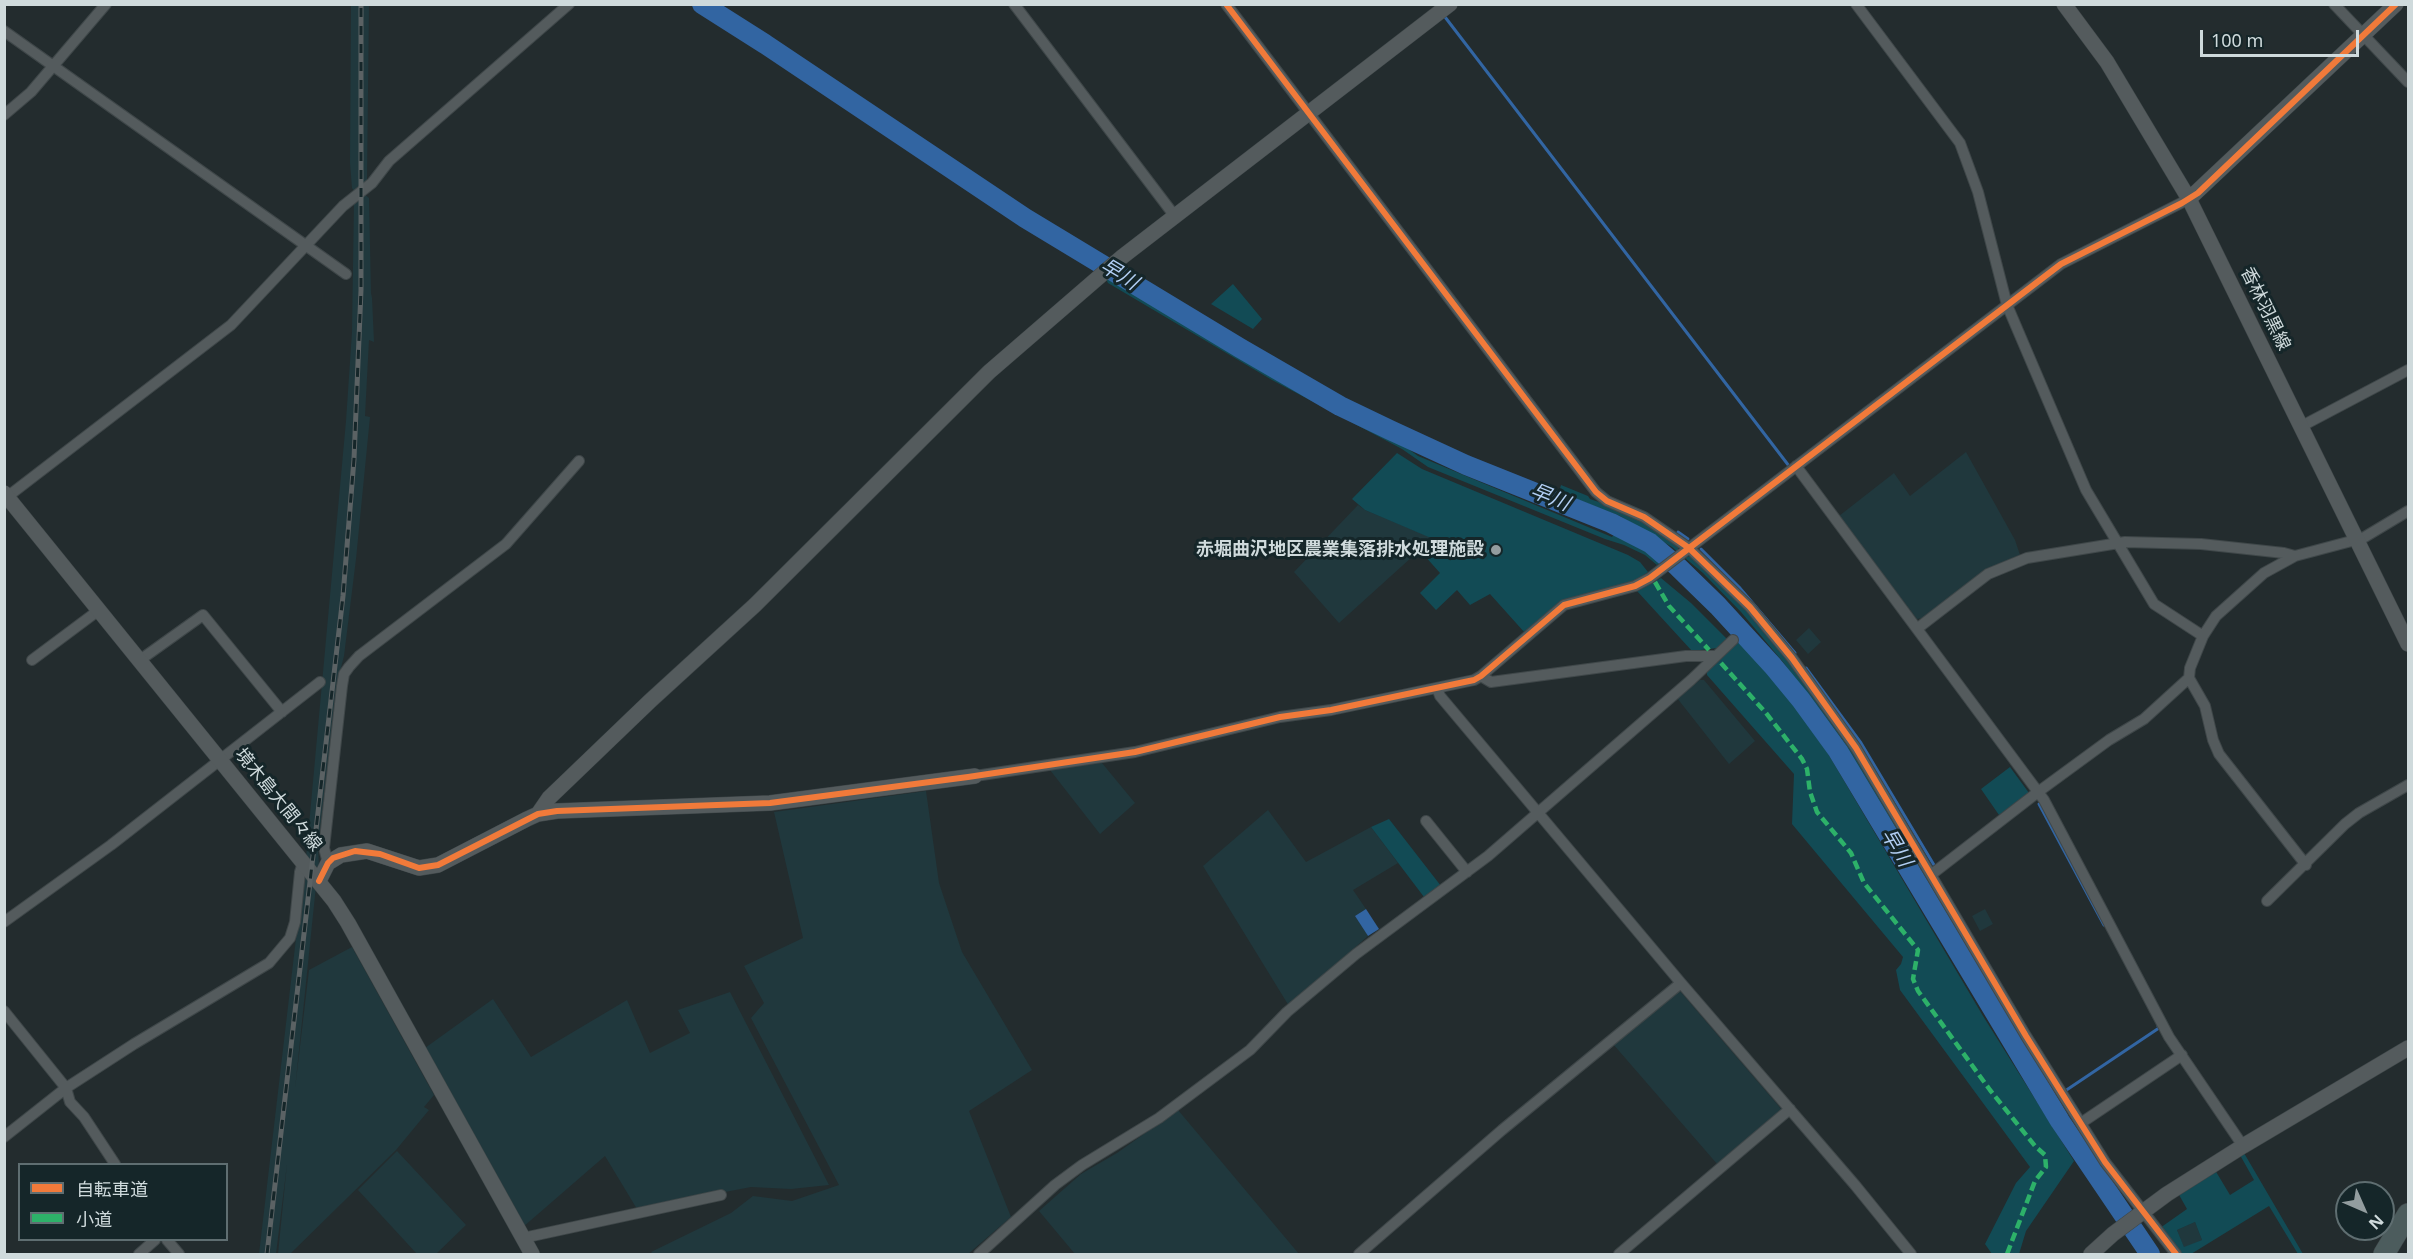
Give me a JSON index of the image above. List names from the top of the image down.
{
  "streets": {
    "street": ["香林羽黒線", "境木島大間々線"]
  },
  "water": ["早川"],
  "places": ["赤堀曲沢地区農業集落排水処理施設"],
  "legend": ["自転車道", "小道"],
  "scale_bar": "100 m",
  "north": "bottom right"
}
